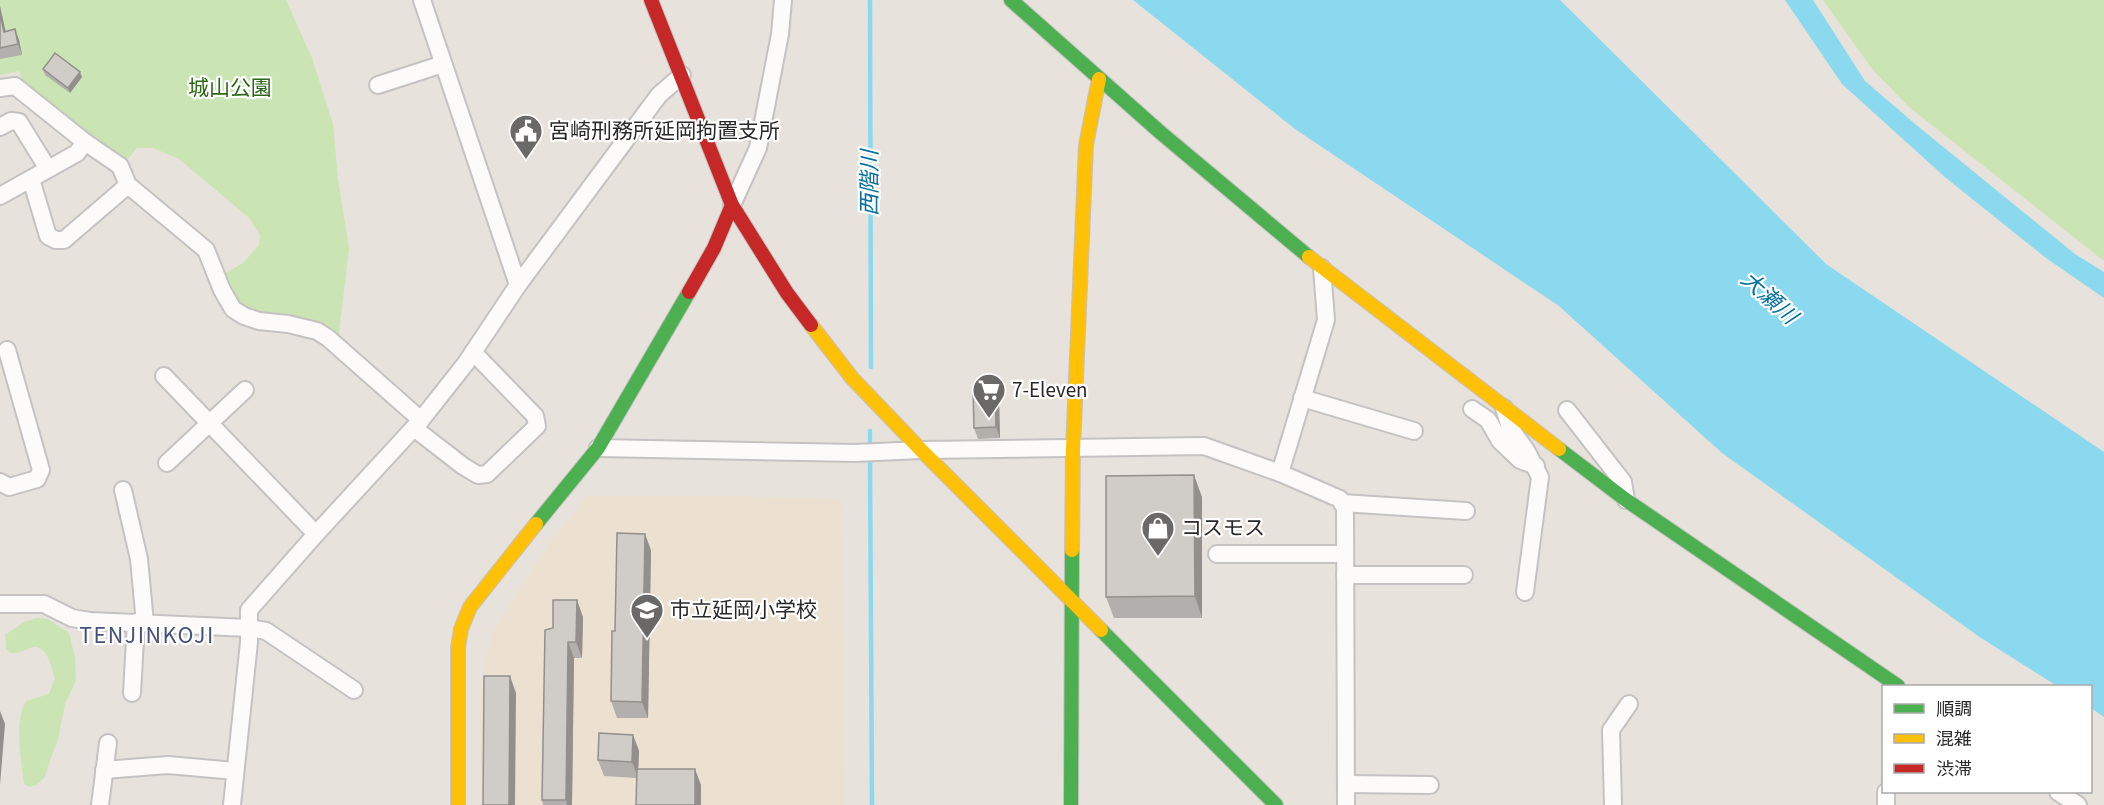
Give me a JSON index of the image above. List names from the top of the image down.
{
  "districts": ["TENJINKOJI"],
  "water": ["西階川", "大瀬川"],
  "parks": ["城山公園"],
  "places": {
    "public building": ["宮崎刑務所延岡拘置支所"],
    "supermarket": ["7-Eleven"],
    "shop": ["コスモス"],
    "school or university": ["市立延岡小学校"]
  },
  "legend": ["順調", "混雑", "渋滞"]
}
